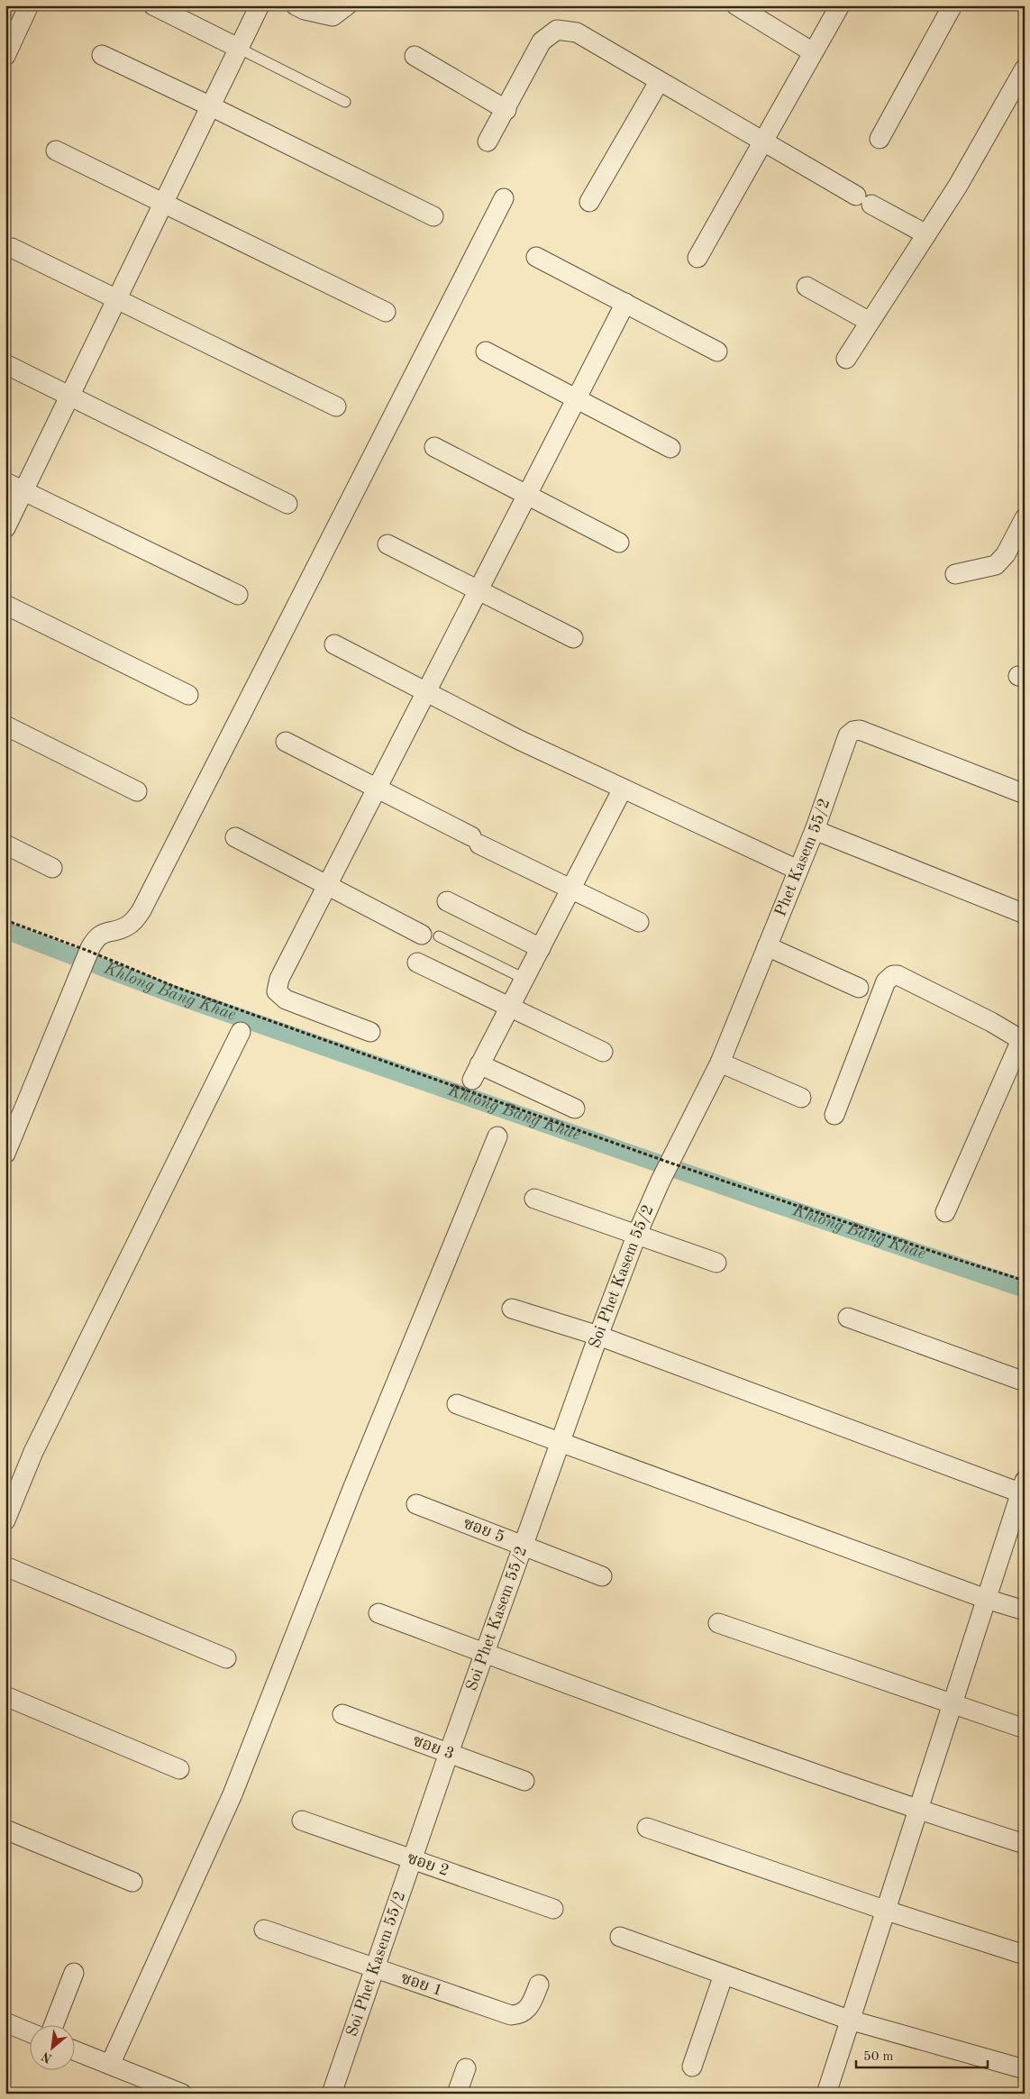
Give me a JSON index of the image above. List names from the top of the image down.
{
  "streets": {
    "street": [
      "Phet Kasem 55/2",
      "Soi Phet Kasem 55/2",
      "ซอย 5",
      "ซอย 3",
      "ซอย 2",
      "ซอย 1"
    ]
  },
  "crossings": [
    ["Phet Kasem 55/2", "Soi Phet Kasem 55/2"],
    ["Soi Phet Kasem 55/2", "ซอย 5"],
    ["Soi Phet Kasem 55/2", "ซอย 3"],
    ["Soi Phet Kasem 55/2", "ซอย 2"],
    ["Soi Phet Kasem 55/2", "ซอย 1"]
  ],
  "water": ["Khlong Bang Khae"],
  "scale_bar": "50 m",
  "north": "bottom left"
}
